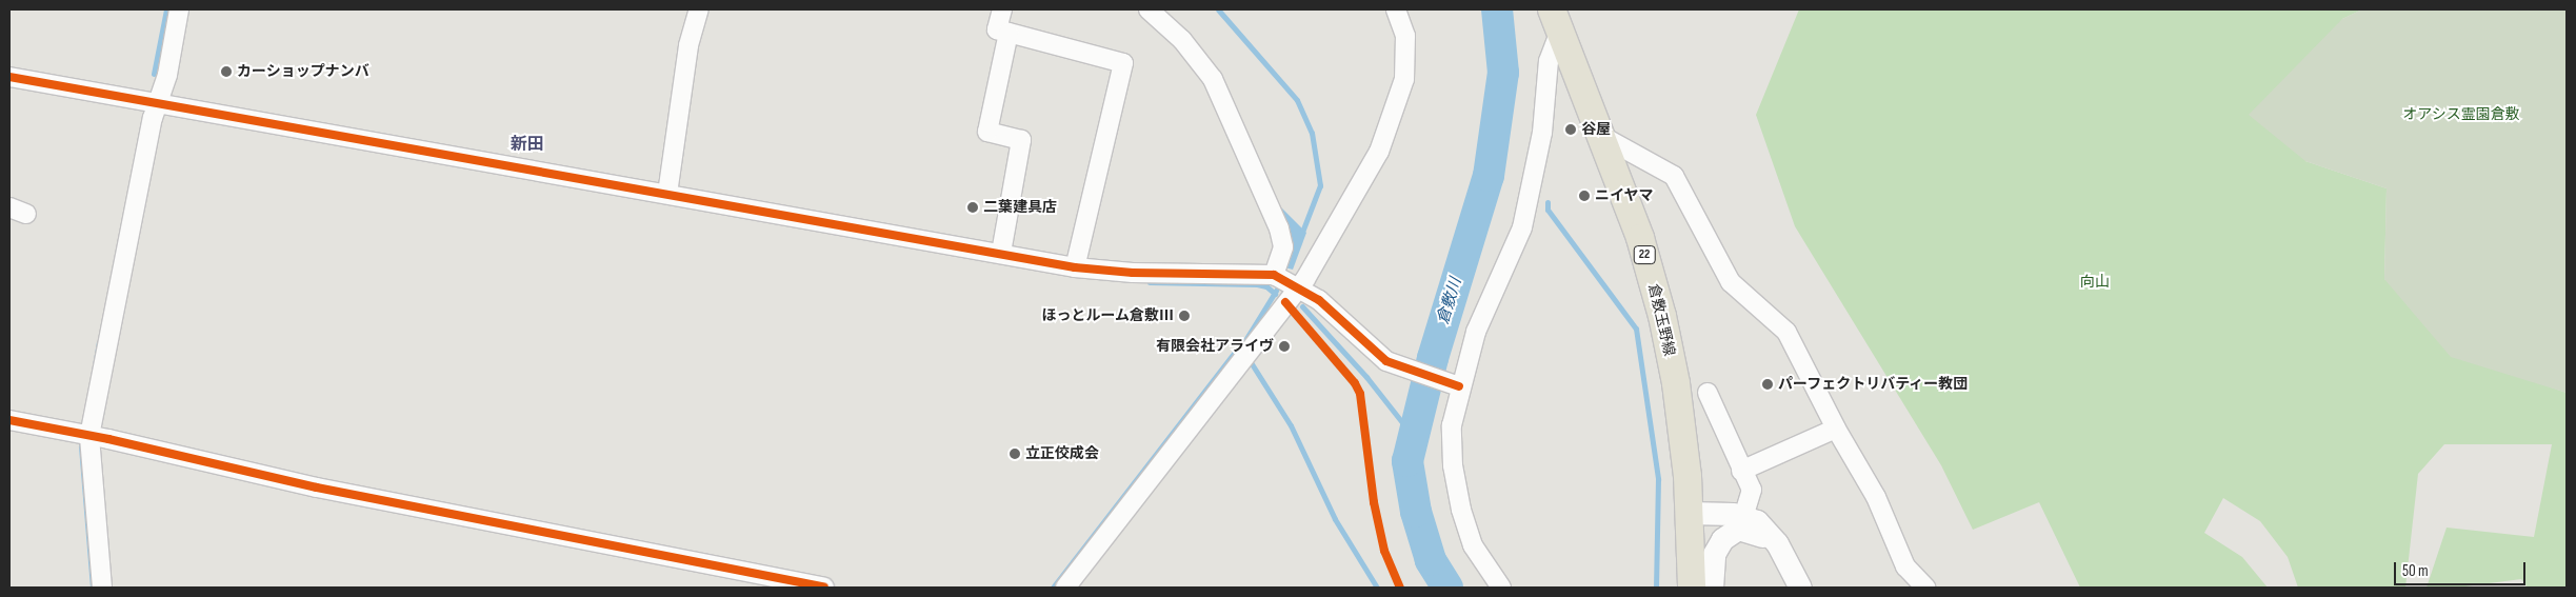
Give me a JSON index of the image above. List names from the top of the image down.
{
  "streets": {
    "main road": ["22", "倉敷玉野線"]
  },
  "districts": ["新田"],
  "water": ["倉敷川"],
  "parks": ["オアシス霊園倉敷", "向山"],
  "places": [
    "カーショップナンバ",
    "谷屋",
    "ニイヤマ",
    "二葉建具店",
    "ほっとルーム倉敷Ⅲ",
    "有限会社アライヴ",
    "パーフェクトリバティー教団",
    "立正佼成会"
  ],
  "scale_bar": "50 m"
}
